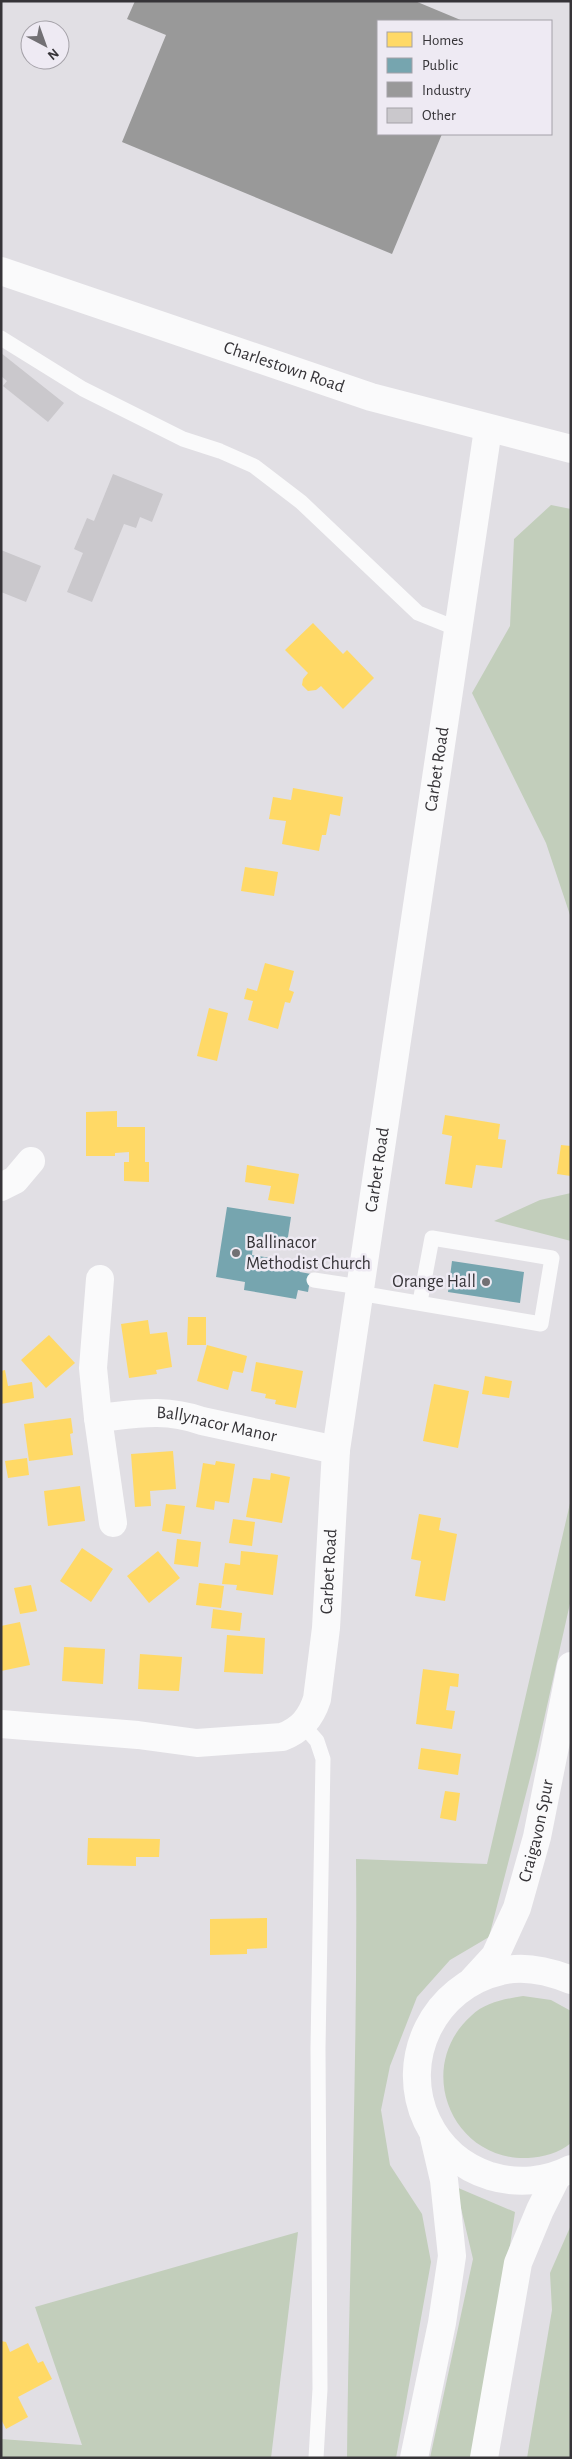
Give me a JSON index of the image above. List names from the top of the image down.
{
  "streets": {
    "main road": [
      "Charlestown Road",
      "Carbet Road",
      "Ballynacor Manor",
      "Craigavon Spur"
    ]
  },
  "crossings": [
    ["Charlestown Road", "Carbet Road"],
    ["Carbet Road", "Ballynacor Manor"]
  ],
  "places": ["Ballinacor Methodist Church", "Orange Hall"],
  "legend": [
    "Homes",
    "Public",
    "Industry",
    "Other"
  ],
  "north": "bottom right"
}
